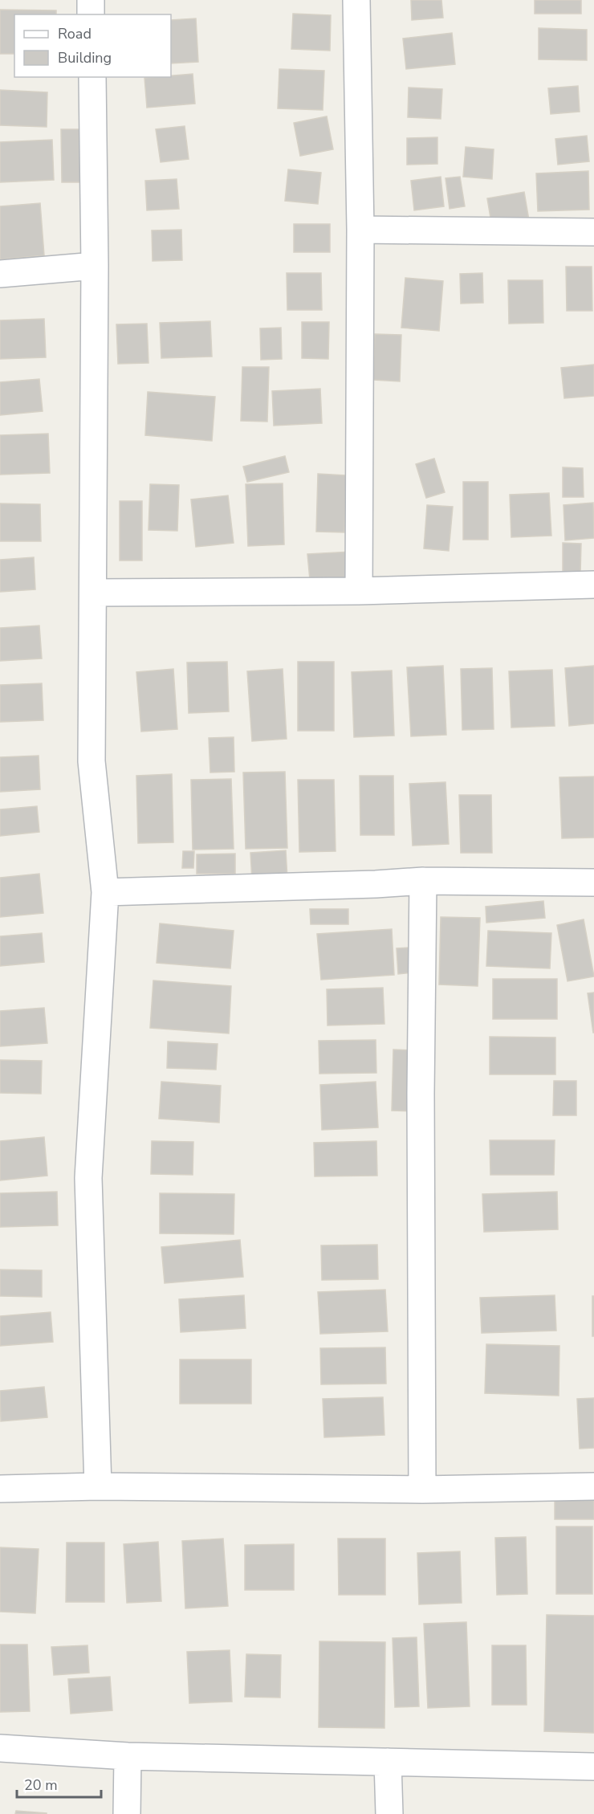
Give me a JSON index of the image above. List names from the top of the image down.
{
  "legend": ["Road", "Building"],
  "scale_bar": "20 m"
}
